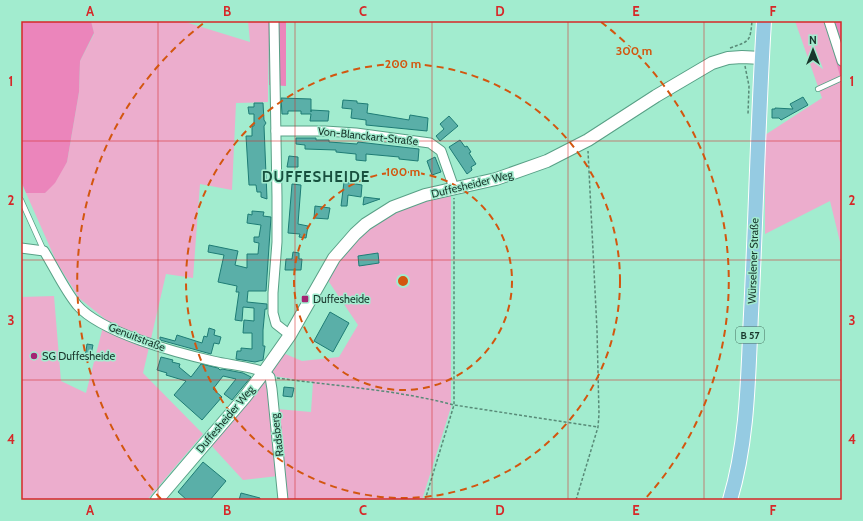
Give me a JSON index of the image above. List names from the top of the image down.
{
  "streets": {
    "main road": ["Würselener Straße", "B 57"],
    "street": [
      "Von-Blanckart-Straße",
      "Duffesheider Weg",
      "Genuitstraße",
      "Radsberg"
    ]
  },
  "crossings": [
    ["Von-Blanckart-Straße", "Duffesheider Weg"],
    ["Duffesheider Weg", "Würselener Straße"],
    ["Duffesheider Weg", "Genuitstraße"],
    ["Duffesheider Weg", "Radsberg"],
    ["Genuitstraße", "Radsberg"]
  ],
  "districts": ["DUFFESHEIDE"],
  "places": {
    "transit": ["Duffesheide"],
    "other": ["SG Duffesheide"]
  },
  "north": "top",
  "grid": {
    "columns": [
      "A",
      "B",
      "C",
      "D",
      "E",
      "F"
    ],
    "rows": [
      "1",
      "2",
      "3",
      "4"
    ]
  },
  "rings": ["300 m", "200 m", "100 m"]
}
